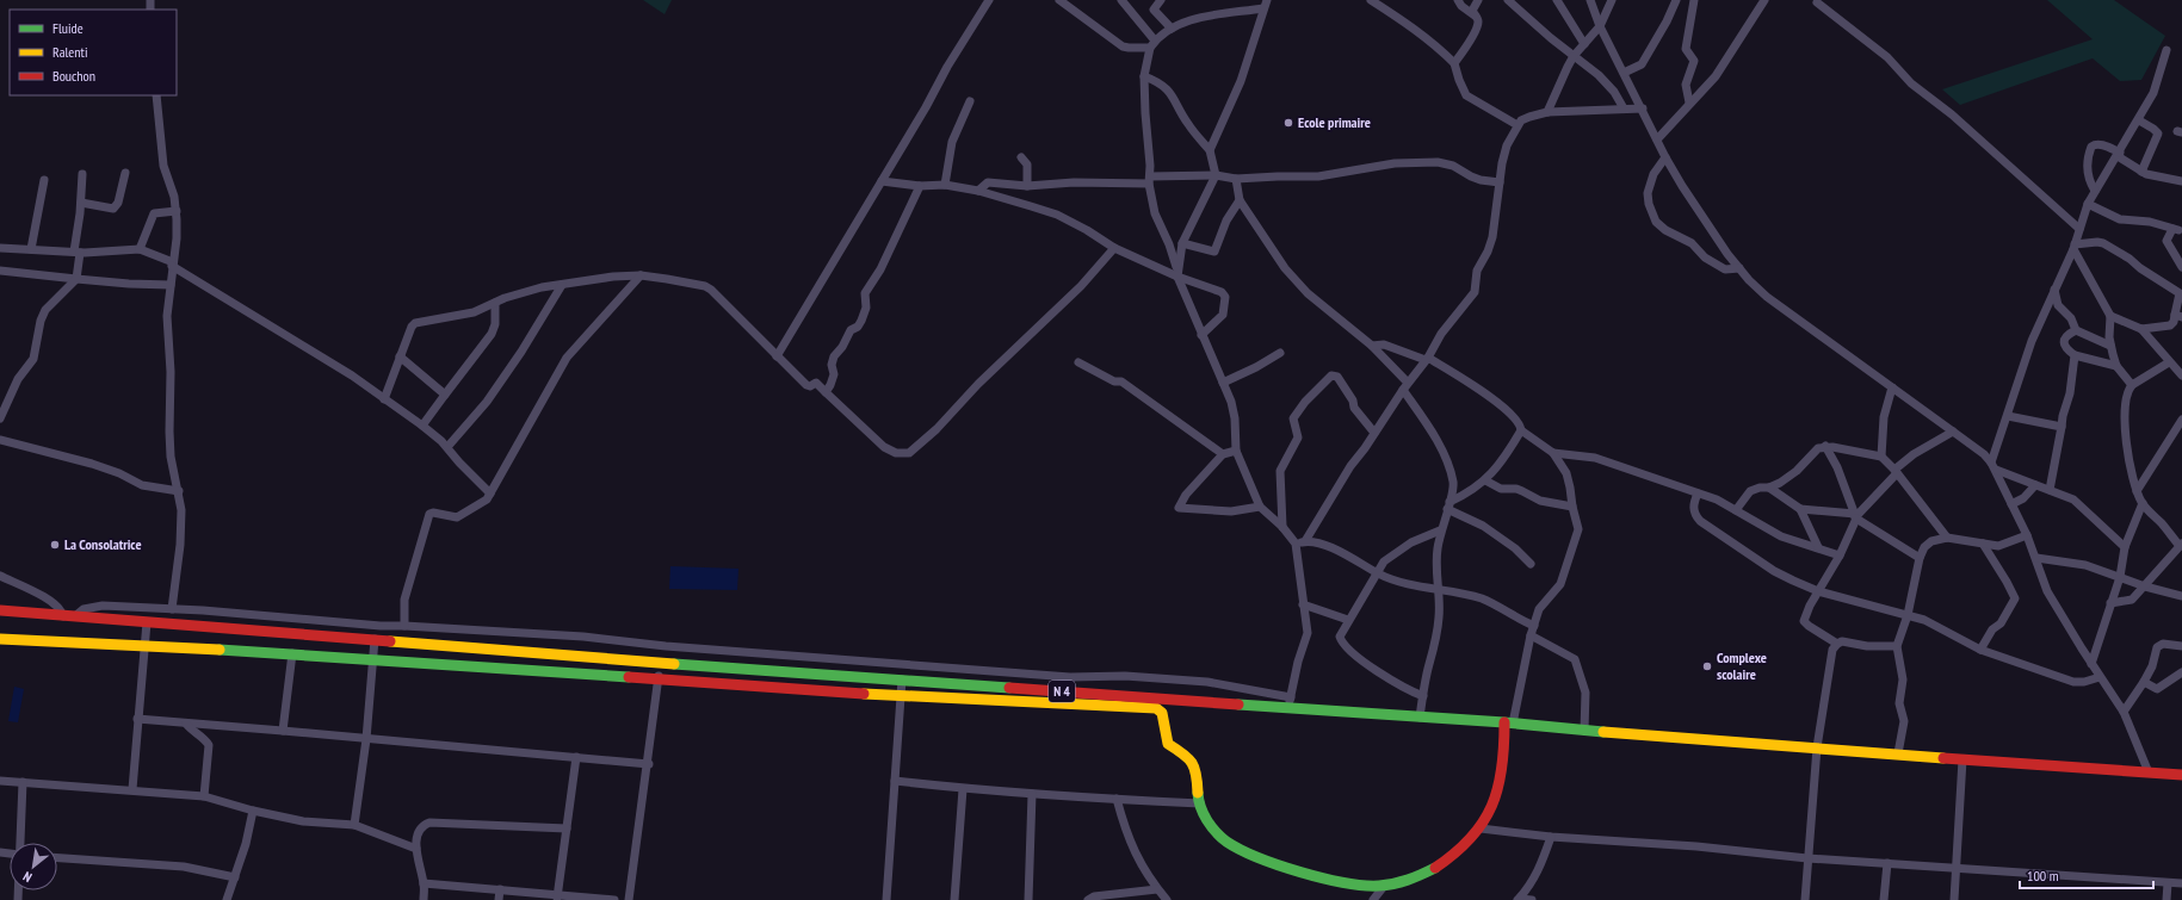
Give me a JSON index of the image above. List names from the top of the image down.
{
  "streets": {
    "main road": ["N 4"]
  },
  "places": ["Ecole primaire", "La Consolatrice", "Complexe scolaire"],
  "legend": ["Fluide", "Ralenti", "Bouchon"],
  "scale_bar": "100 m",
  "north": "bottom left"
}
